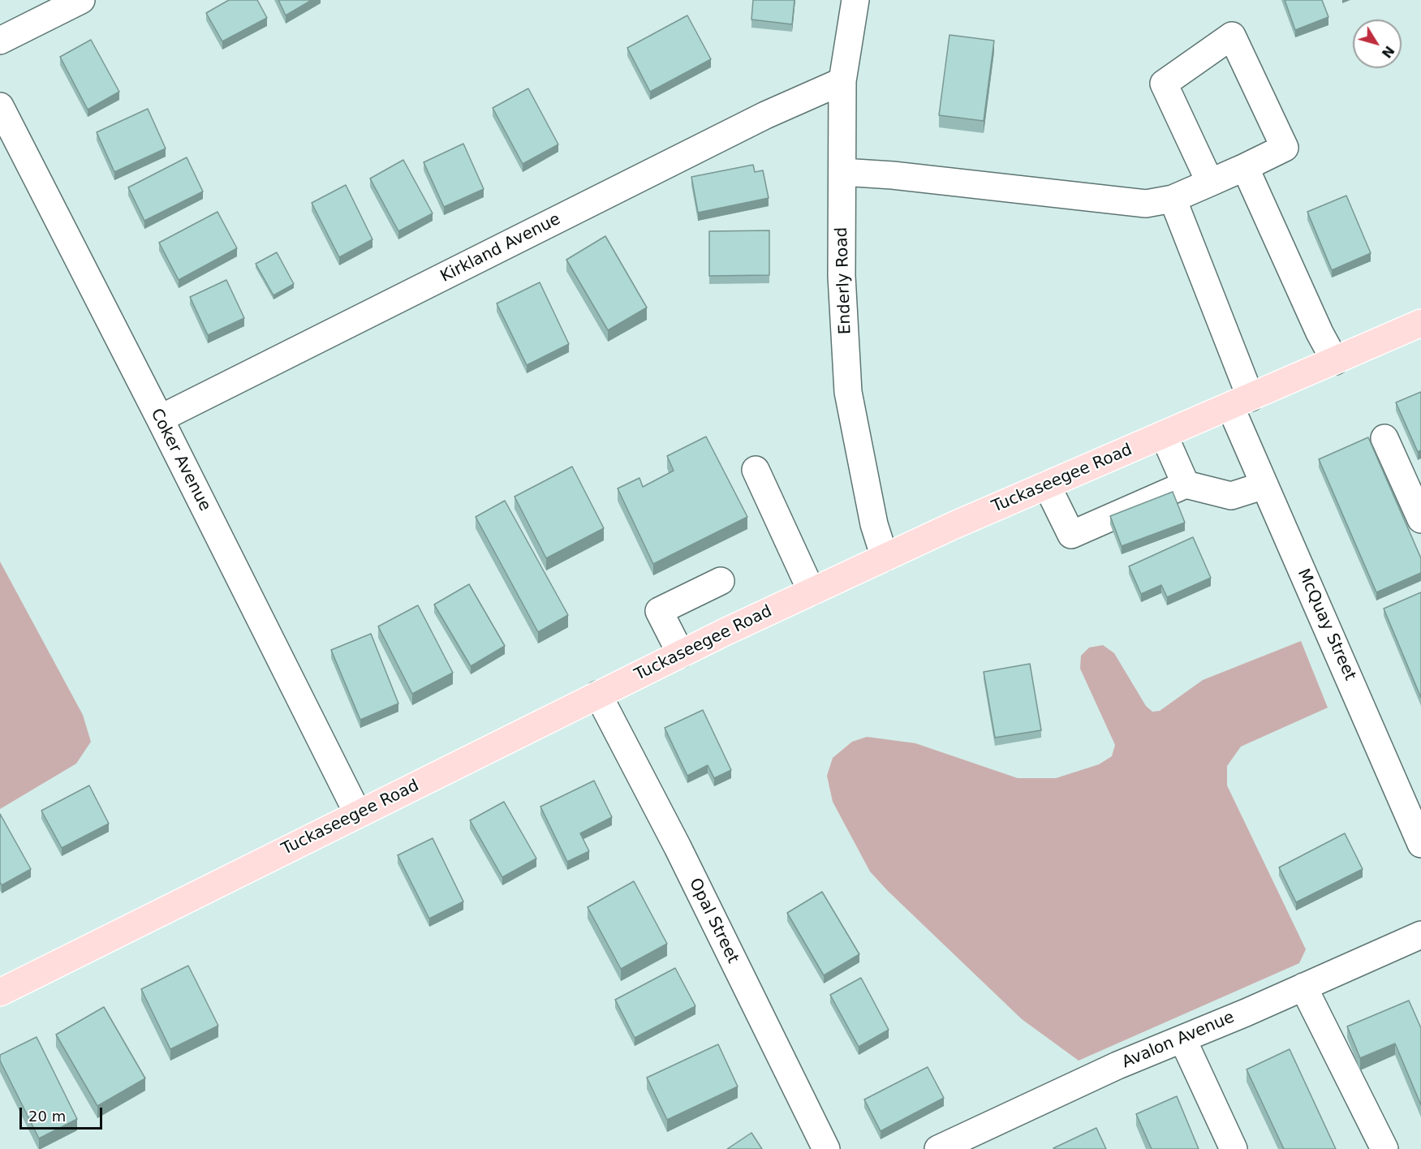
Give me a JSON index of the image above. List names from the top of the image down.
{
  "streets": {
    "main road": ["Tuckaseegee Road"],
    "street": [
      "Kirkland Avenue",
      "Enderly Road",
      "Coker Avenue",
      "McQuay Street",
      "Opal Street",
      "Avalon Avenue"
    ]
  },
  "crossings": [
    ["Kirkland Avenue", "Enderly Road"],
    ["Kirkland Avenue", "Coker Avenue"],
    ["Enderly Road", "Tuckaseegee Road"],
    ["Coker Avenue", "Tuckaseegee Road"],
    ["Tuckaseegee Road", "McQuay Street"],
    ["Tuckaseegee Road", "Opal Street"]
  ],
  "scale_bar": "20 m",
  "north": "bottom right"
}
